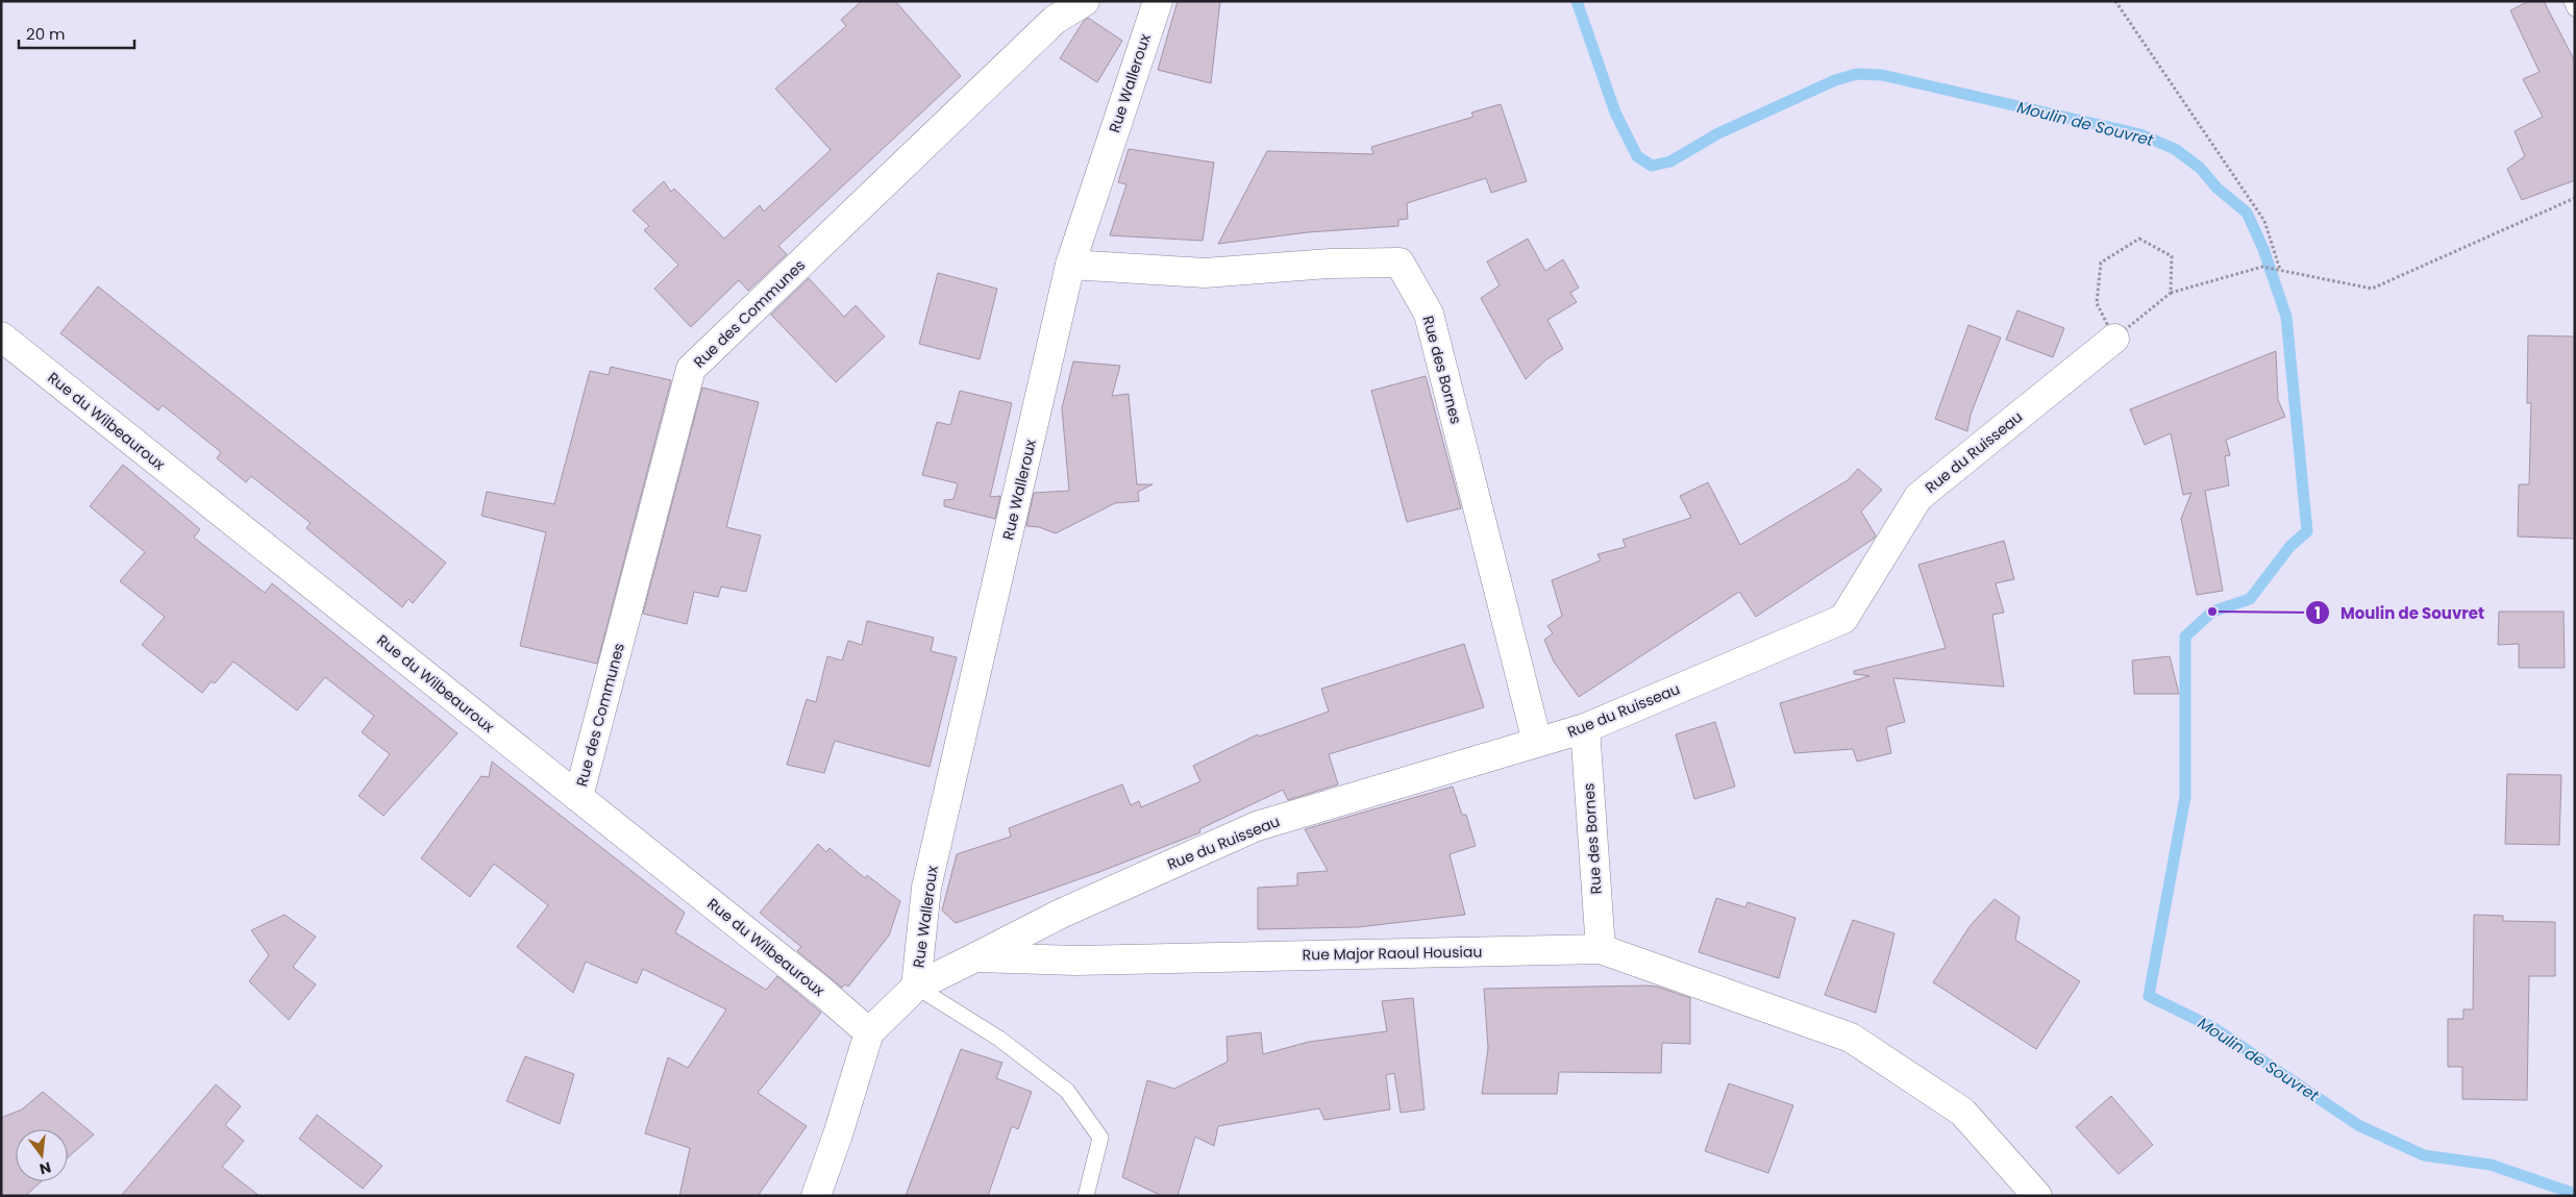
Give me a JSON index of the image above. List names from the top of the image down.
{
  "streets": {
    "street": [
      "Rue Walleroux",
      "Rue des Communes",
      "Rue des Bornes",
      "Rue du Wilbeauroux",
      "Rue du Ruisseau",
      "Rue Major Raoul Housiau"
    ]
  },
  "crossings": [
    ["Rue Walleroux", "Rue des Bornes"],
    ["Rue Walleroux", "Rue Major Raoul Housiau"],
    ["Rue des Communes", "Rue du Wilbeauroux"],
    ["Rue des Bornes", "Rue du Ruisseau"],
    ["Rue des Bornes", "Rue Major Raoul Housiau"],
    ["Rue du Wilbeauroux", "Rue Major Raoul Housiau"],
    ["Rue du Ruisseau", "Rue Major Raoul Housiau"]
  ],
  "water": ["Moulin de Souvret"],
  "places": ["Moulin de Souvret"],
  "scale_bar": "20 m",
  "north": "bottom"
}
